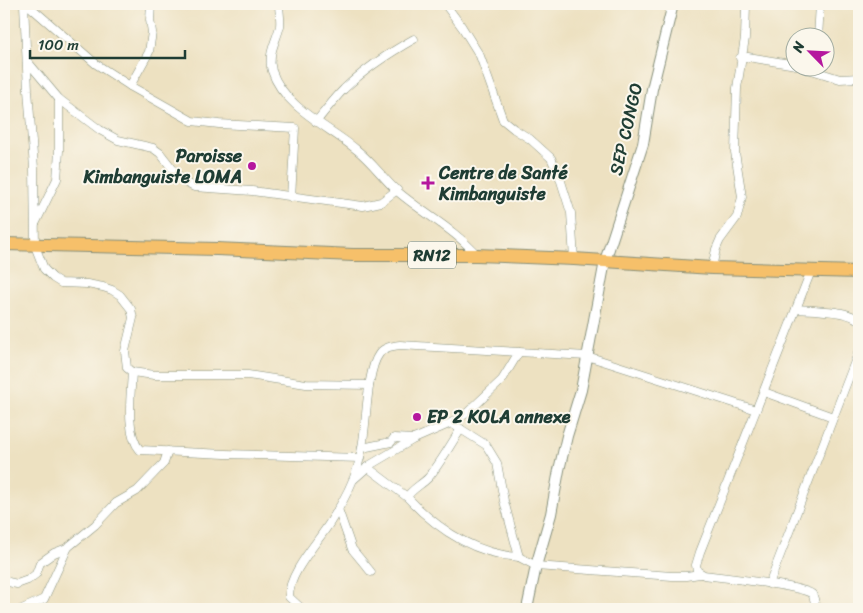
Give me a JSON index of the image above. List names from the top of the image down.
{
  "streets": {
    "main road": ["RN12"],
    "street": ["SEP CONGO"]
  },
  "crossings": [
    ["SEP CONGO", "RN12"]
  ],
  "places": {
    "other": ["Paroisse Kimbanguiste LOMA", "EP 2 KOLA annexe"],
    "health": ["Centre de Santé Kimbanguiste"]
  },
  "scale_bar": "100 m",
  "north": "top left"
}
